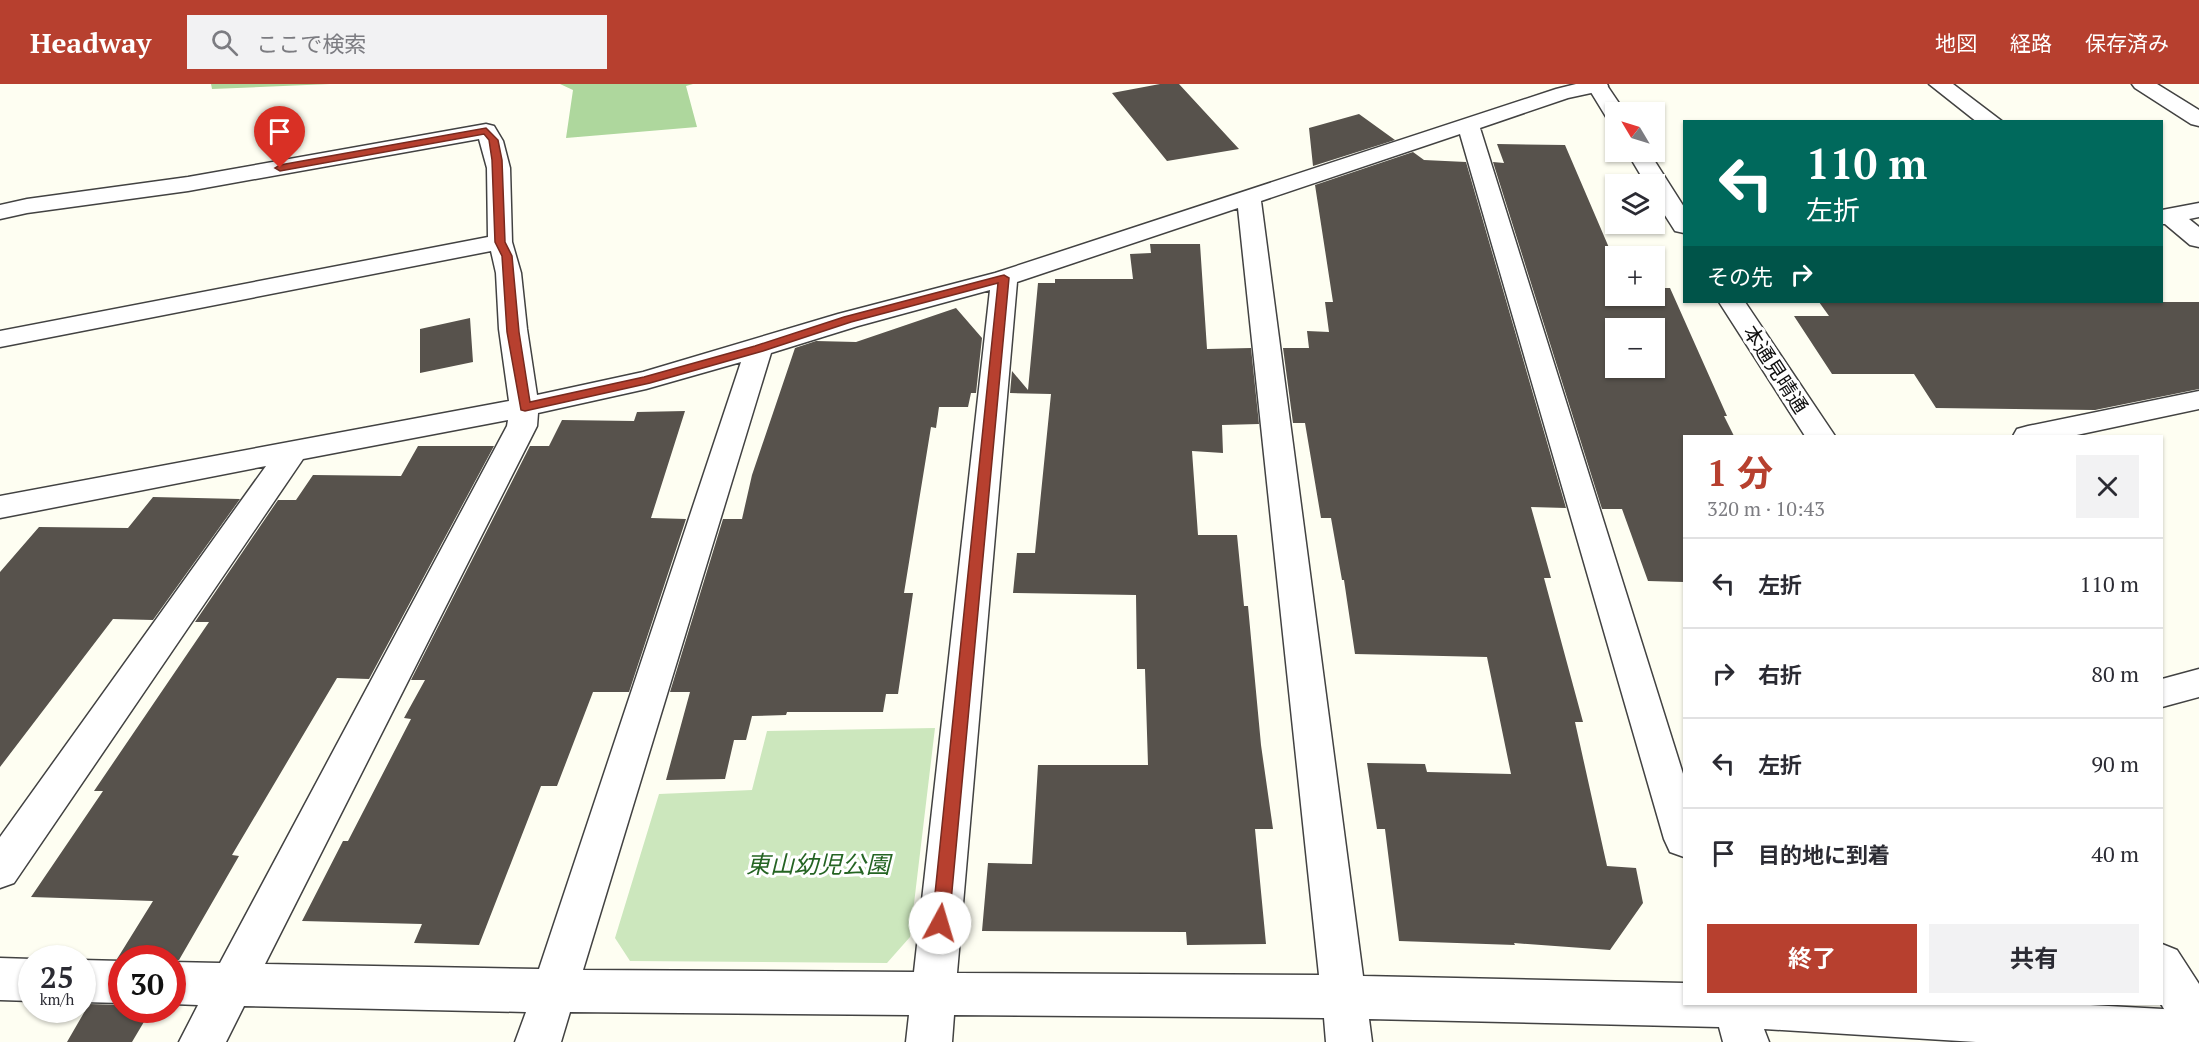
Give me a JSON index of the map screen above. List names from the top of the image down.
{
  "streets": {
    "street": ["本通見晴通"]
  },
  "parks": ["東山幼児公園"],
  "north": "top left",
  "page": {
    "header": "Headway",
    "search": "ここで検索",
    "nav": ["地図", "経路", "保存済み"],
    "map_buttons": ["+", "−"],
    "turn": ["110 m", "左折"],
    "then": "その先",
    "heading": ["1 分", "320 m · 10:43"],
    "list": [
      {
        "name": "左折",
        "value": "110 m"
      },
      {
        "name": "右折",
        "value": "80 m"
      },
      {
        "name": "左折",
        "value": "90 m"
      },
      {
        "name": "目的地に到着",
        "value": "40 m"
      }
    ],
    "buttons": ["終了", "共有"],
    "speed": "25 km/h",
    "limit": "30"
  }
}
